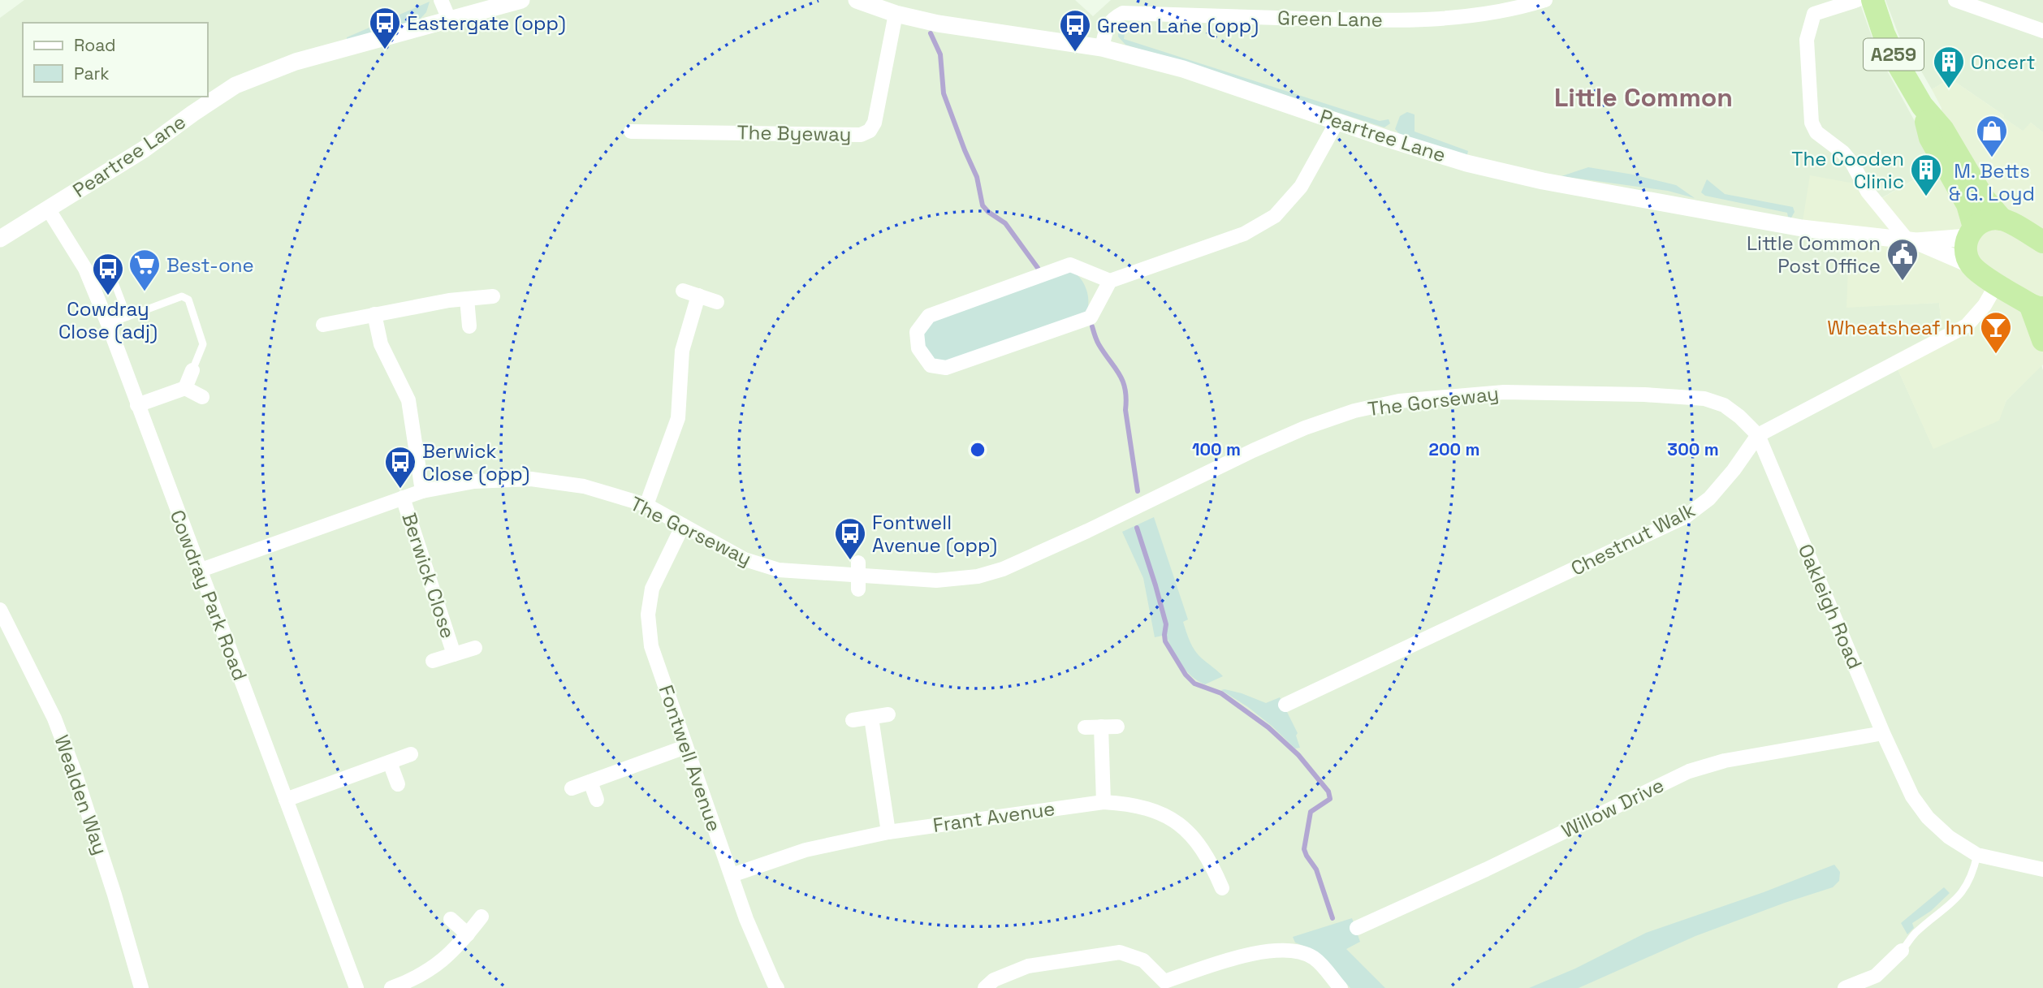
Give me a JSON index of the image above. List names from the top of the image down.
{
  "streets": {
    "highway": ["A259"],
    "street": [
      "Green Lane",
      "The Byeway",
      "Peartree Lane",
      "The Gorseway",
      "Chestnut Walk",
      "Berwick Close",
      "Cowdray Park Road",
      "Oakleigh Road",
      "Fontwell Avenue",
      "Wealden Way",
      "Willow Drive",
      "Frant Avenue"
    ]
  },
  "crossings": [
    ["Green Lane", "Peartree Lane"],
    ["A259", "Peartree Lane"],
    ["The Byeway", "Peartree Lane"],
    ["Peartree Lane", "Cowdray Park Road"],
    ["The Gorseway", "Chestnut Walk"],
    ["The Gorseway", "Berwick Close"],
    ["The Gorseway", "Cowdray Park Road"],
    ["The Gorseway", "Oakleigh Road"],
    ["The Gorseway", "Fontwell Avenue"],
    ["Chestnut Walk", "Oakleigh Road"],
    ["Oakleigh Road", "Willow Drive"],
    ["Fontwell Avenue", "Frant Avenue"]
  ],
  "districts": ["Little Common"],
  "places": {
    "bus stop": [
      "Eastergate (opp)",
      "Green Lane (opp)",
      "Cowdray Close (adj)",
      "Berwick Close (opp)",
      "Fontwell Avenue (opp)"
    ],
    "building": ["Oncert", "The Cooden Clinic"],
    "shop": ["M. Betts & G. Loyd"],
    "public building": ["Little Common Post Office"],
    "supermarket": ["Best-one"],
    "bar": ["Wheatsheaf Inn"]
  },
  "legend": ["Road", "Park"],
  "rings": ["100 m", "200 m", "300 m"]
}
